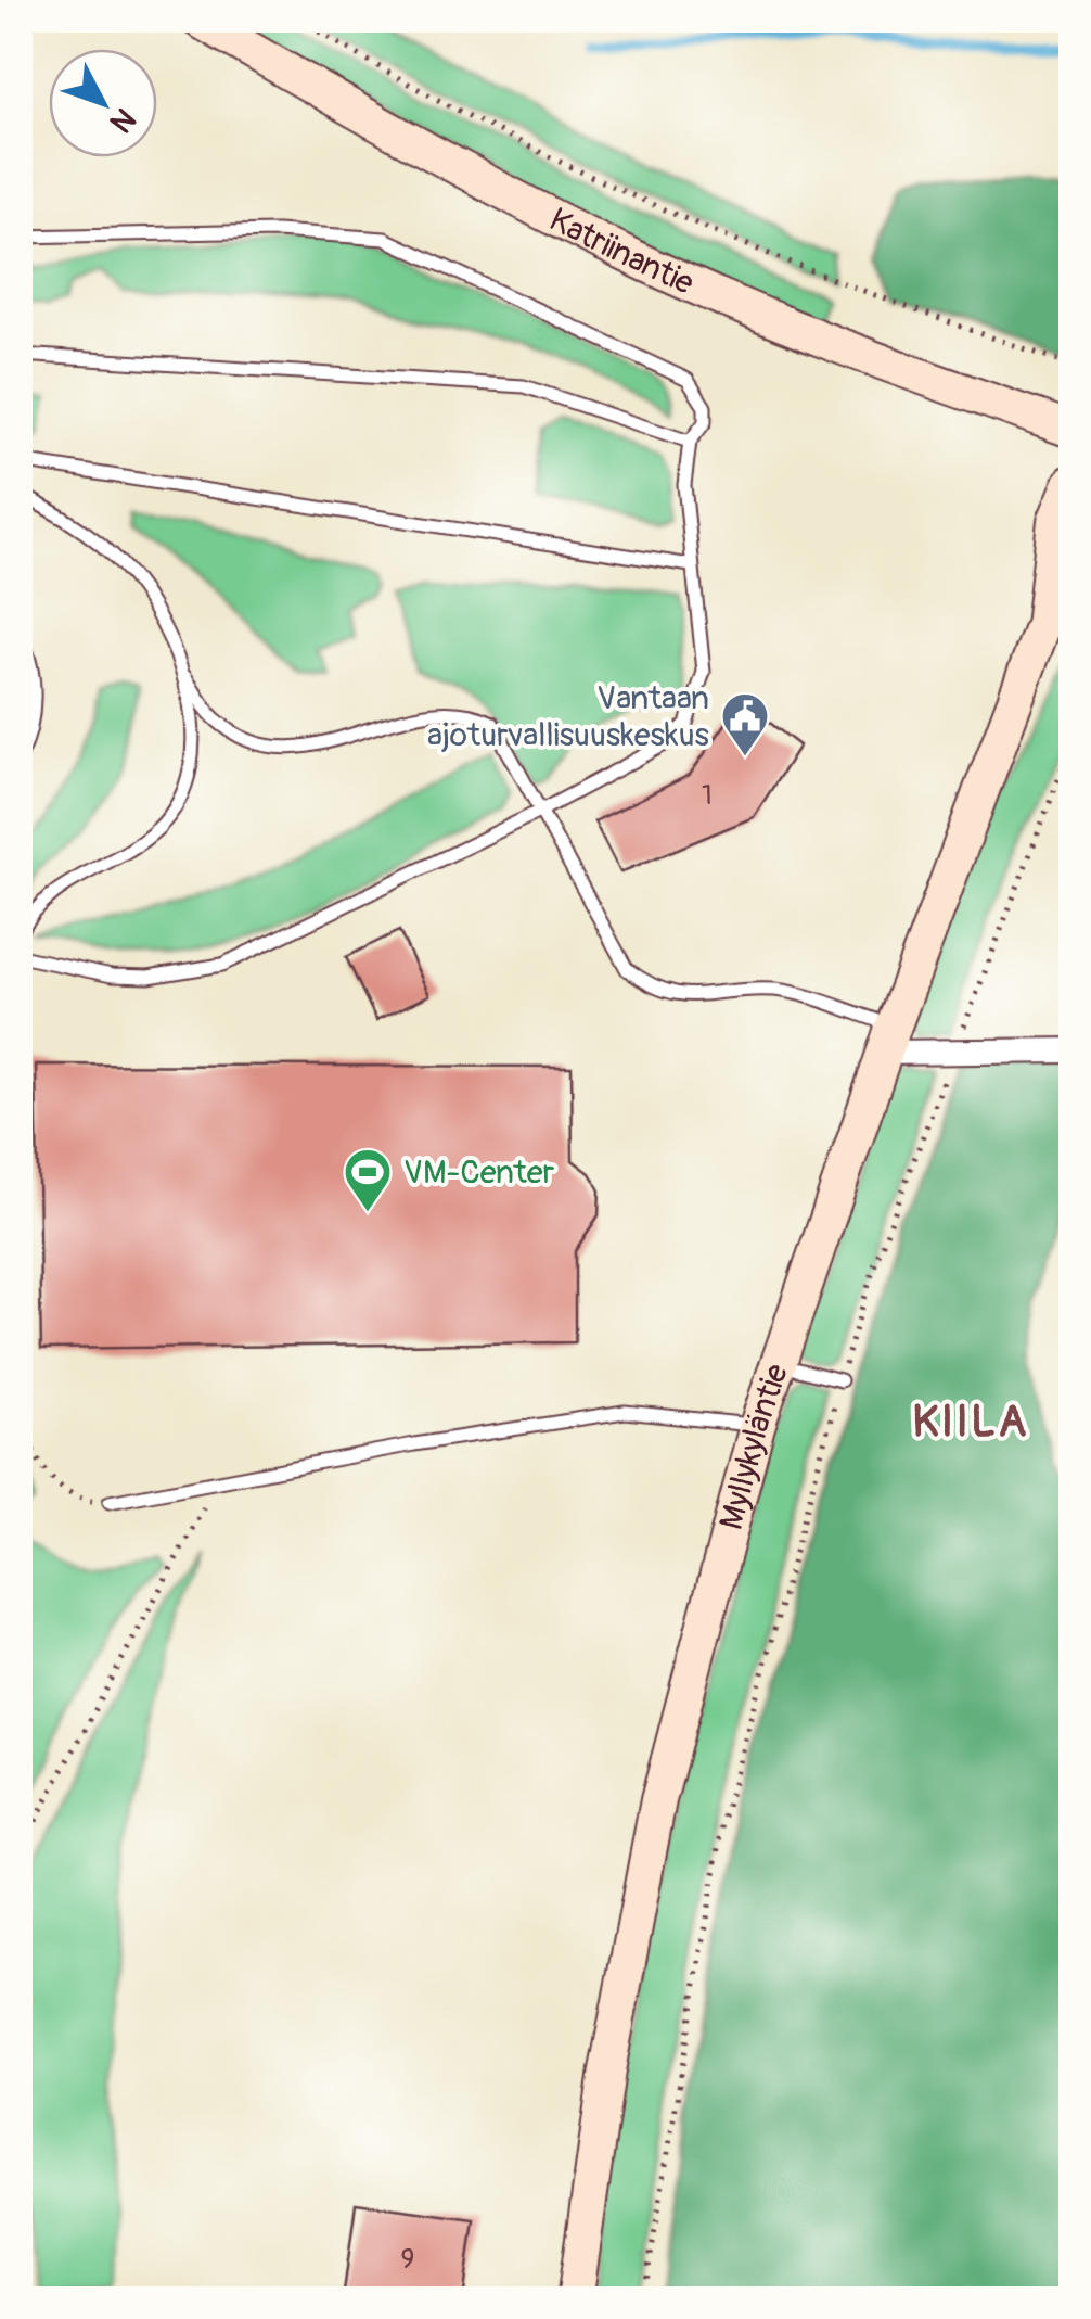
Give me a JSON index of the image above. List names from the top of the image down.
{
  "streets": {
    "main road": ["Katriinantie", "Myllykyläntie"]
  },
  "districts": ["KIILA"],
  "places": {
    "public building": ["Vantaan ajoturvallisuuskeskus"],
    "sports": ["VM-Center"]
  },
  "house_numbers": ["1", "9"],
  "north": "bottom right"
}
